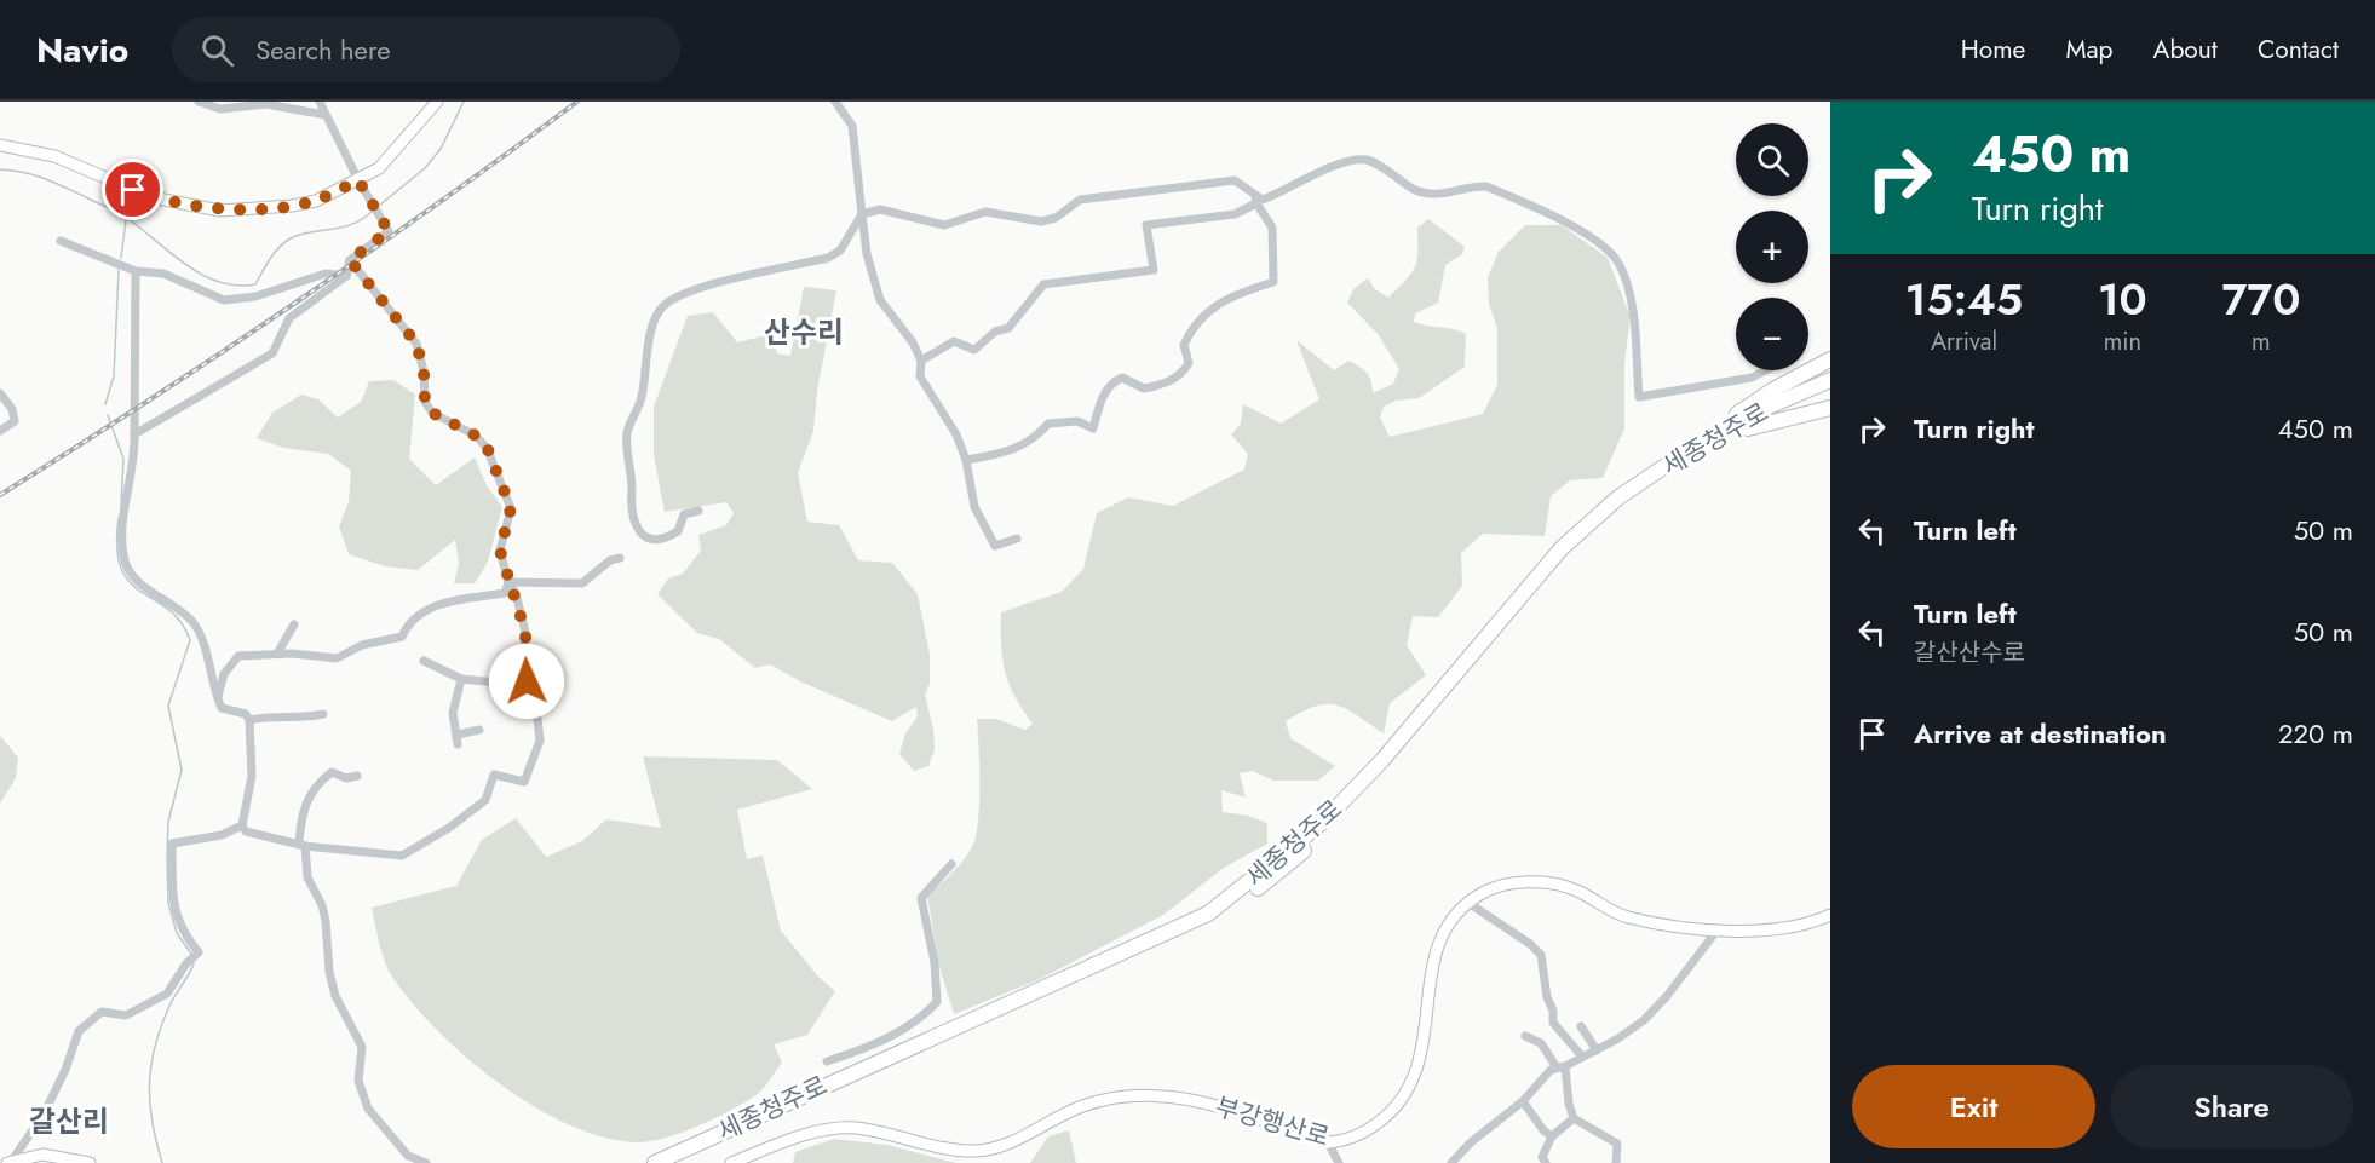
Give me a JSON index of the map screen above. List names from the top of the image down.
{
  "streets": {
    "highway": ["세종청주로"],
    "street": ["부강행산로"]
  },
  "districts": ["산수리", "갈산리"],
  "page": {
    "header": "Navio",
    "search": "Search here",
    "nav": [
      "Home",
      "Map",
      "About",
      "Contact"
    ],
    "turn": ["450 m", "Turn right"],
    "map_buttons": ["+", "−"],
    "eta": [
      "15:45",
      "Arrival",
      "10",
      "min",
      "770",
      "m"
    ],
    "list": [
      {
        "name": "Turn right",
        "value": "450 m"
      },
      {
        "name": "Turn left",
        "value": "50 m"
      },
      {
        "name": "Turn left",
        "note": "갈산산수로",
        "value": "50 m"
      },
      {
        "name": "Arrive at destination",
        "value": "220 m"
      }
    ],
    "buttons": ["Exit", "Share"]
  }
}
